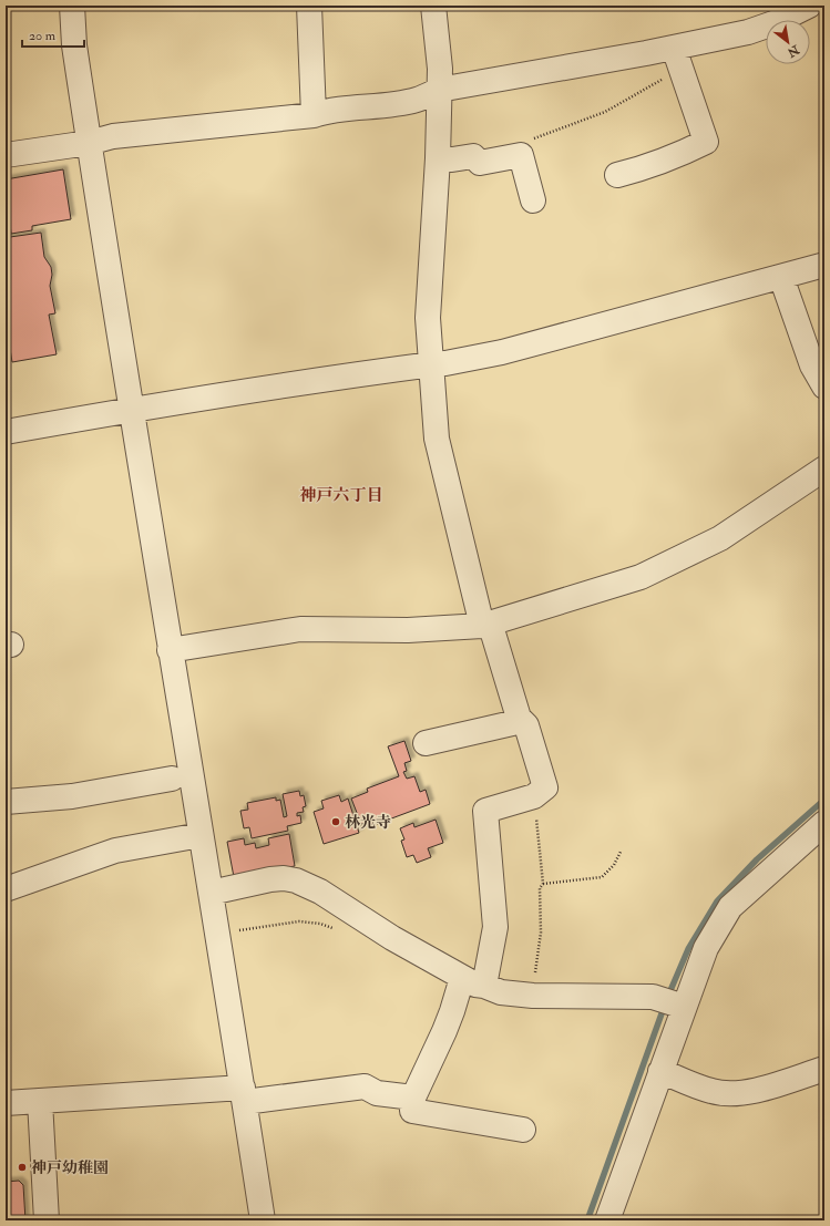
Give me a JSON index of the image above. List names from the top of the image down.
{
  "districts": ["神戸六丁目"],
  "places": ["林光寺", "神戸幼稚園"],
  "scale_bar": "20 m",
  "north": "bottom right"
}
